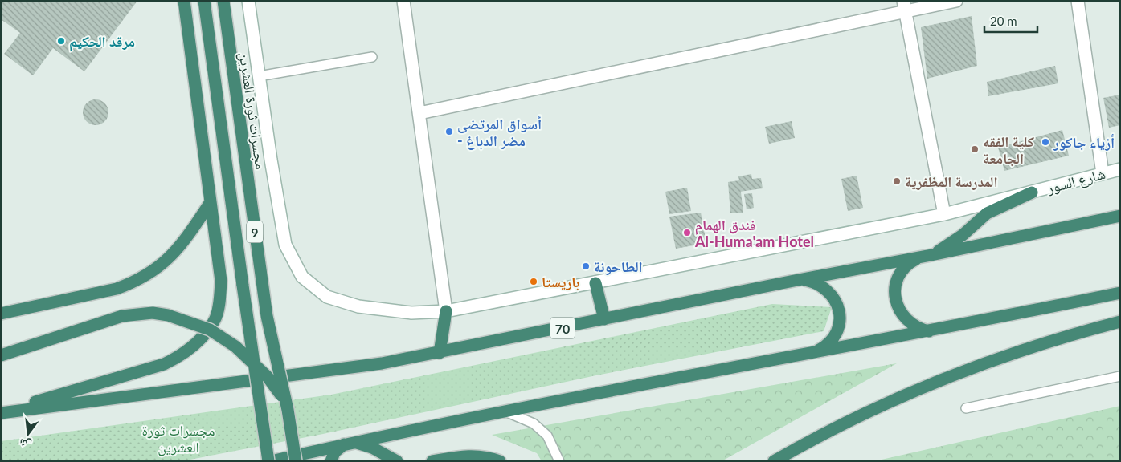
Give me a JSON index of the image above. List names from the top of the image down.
{
  "streets": {
    "highway": ["مجسرات ثورة العشرين", "9", "70"],
    "street": ["شارع السور"]
  },
  "parks": ["مجسرات ثورة العشرين"],
  "places": [
    "مرقد الحكيم",
    "أسواق المرتضى - مضر الدباغ",
    "أزياء جاكور",
    "كلية الفقه الجامعة",
    "المدرسة المظفرية",
    "فندق الهمام Al-Huma'am Hotel",
    "الطاحونة",
    "باريستا"
  ],
  "scale_bar": "20 m",
  "north": "bottom"
}
